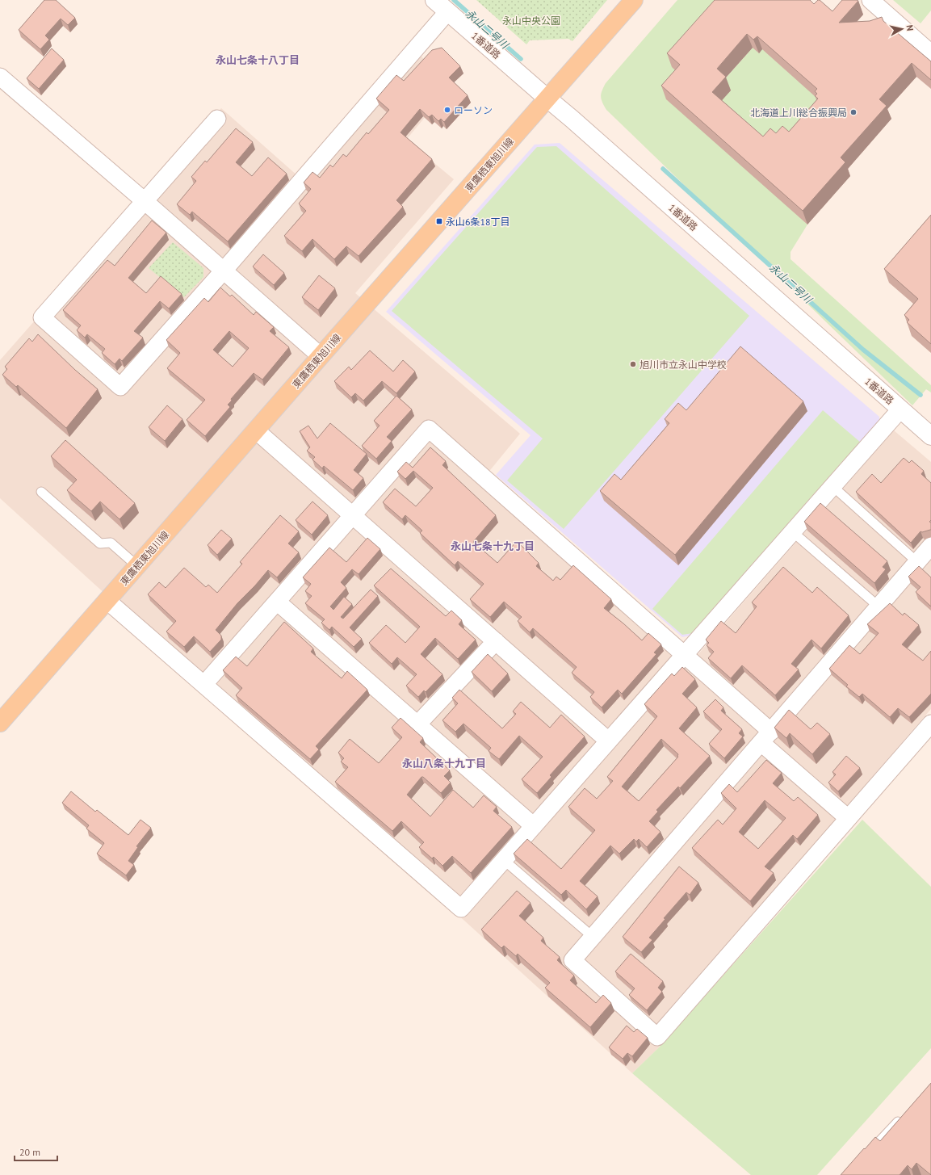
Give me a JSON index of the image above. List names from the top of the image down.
{
  "streets": {
    "main road": ["東鷹栖東旭川線"],
    "street": ["1番道路"]
  },
  "crossings": [
    ["1番道路", "東鷹栖東旭川線"]
  ],
  "districts": ["永山七条十八丁目", "永山七条十九丁目", "永山八条十九丁目"],
  "water": ["永山二号川"],
  "parks": ["永山中央公園"],
  "places": {
    "other": ["ローソン", "北海道上川総合振興局", "旭川市立永山中学校"],
    "transit": ["永山6条18丁目"]
  },
  "scale_bar": "20 m",
  "north": "right"
}
